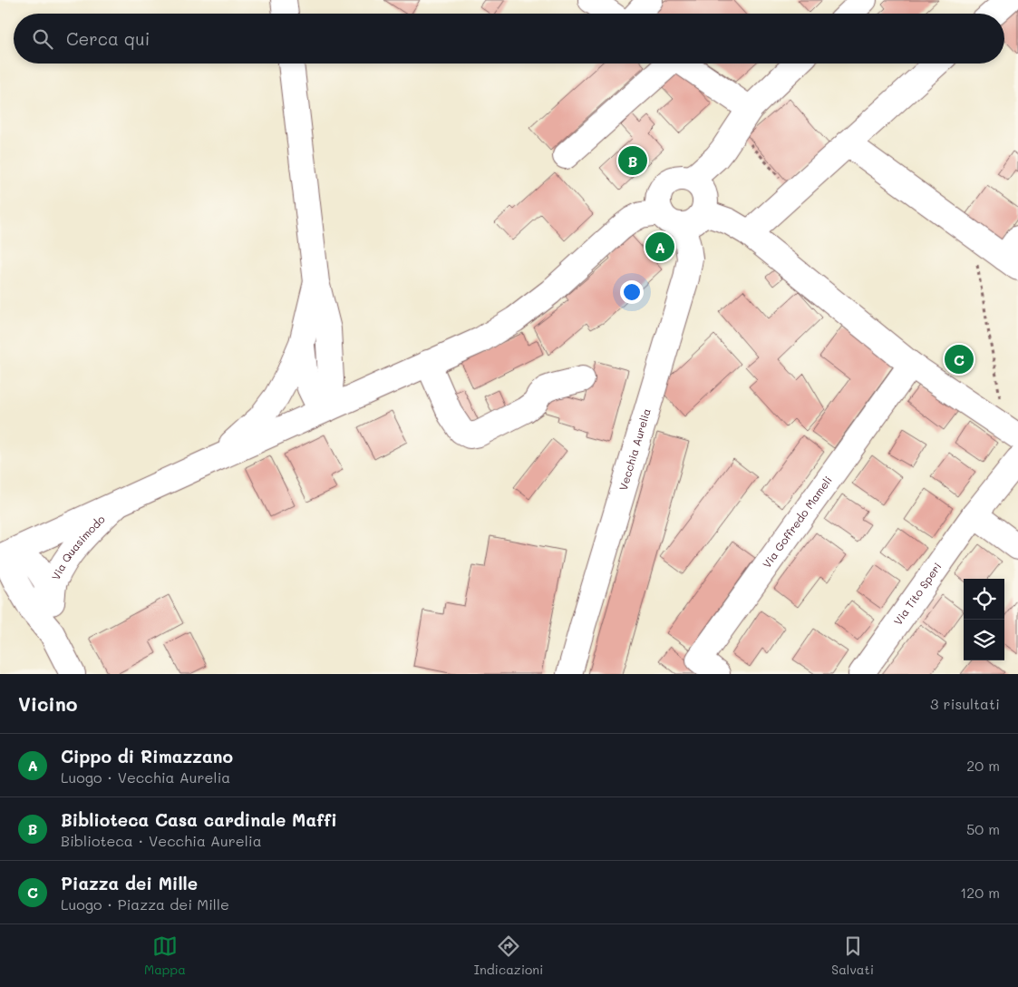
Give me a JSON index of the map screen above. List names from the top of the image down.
{
  "streets": {
    "main road": [
      "Vecchia Aurelia",
      "Via Goffredo Mameli",
      "Via Quasimodo",
      "Via Tito Speri"
    ]
  },
  "page": {
    "search": "Cerca qui",
    "pins": ["B", "A", "C"],
    "heading": ["Vicino", "3 risultati"],
    "list": [
      {
        "mark": "A",
        "name": "Cippo di Rimazzano",
        "note": "Luogo · Vecchia Aurelia",
        "value": "20 m"
      },
      {
        "mark": "B",
        "name": "Biblioteca Casa cardinale Maffi",
        "note": "Biblioteca · Vecchia Aurelia",
        "value": "50 m"
      },
      {
        "mark": "C",
        "name": "Piazza dei Mille",
        "note": "Luogo · Piazza dei Mille",
        "value": "120 m"
      }
    ],
    "nav": ["Mappa", "Indicazioni", "Salvati"]
  }
}
